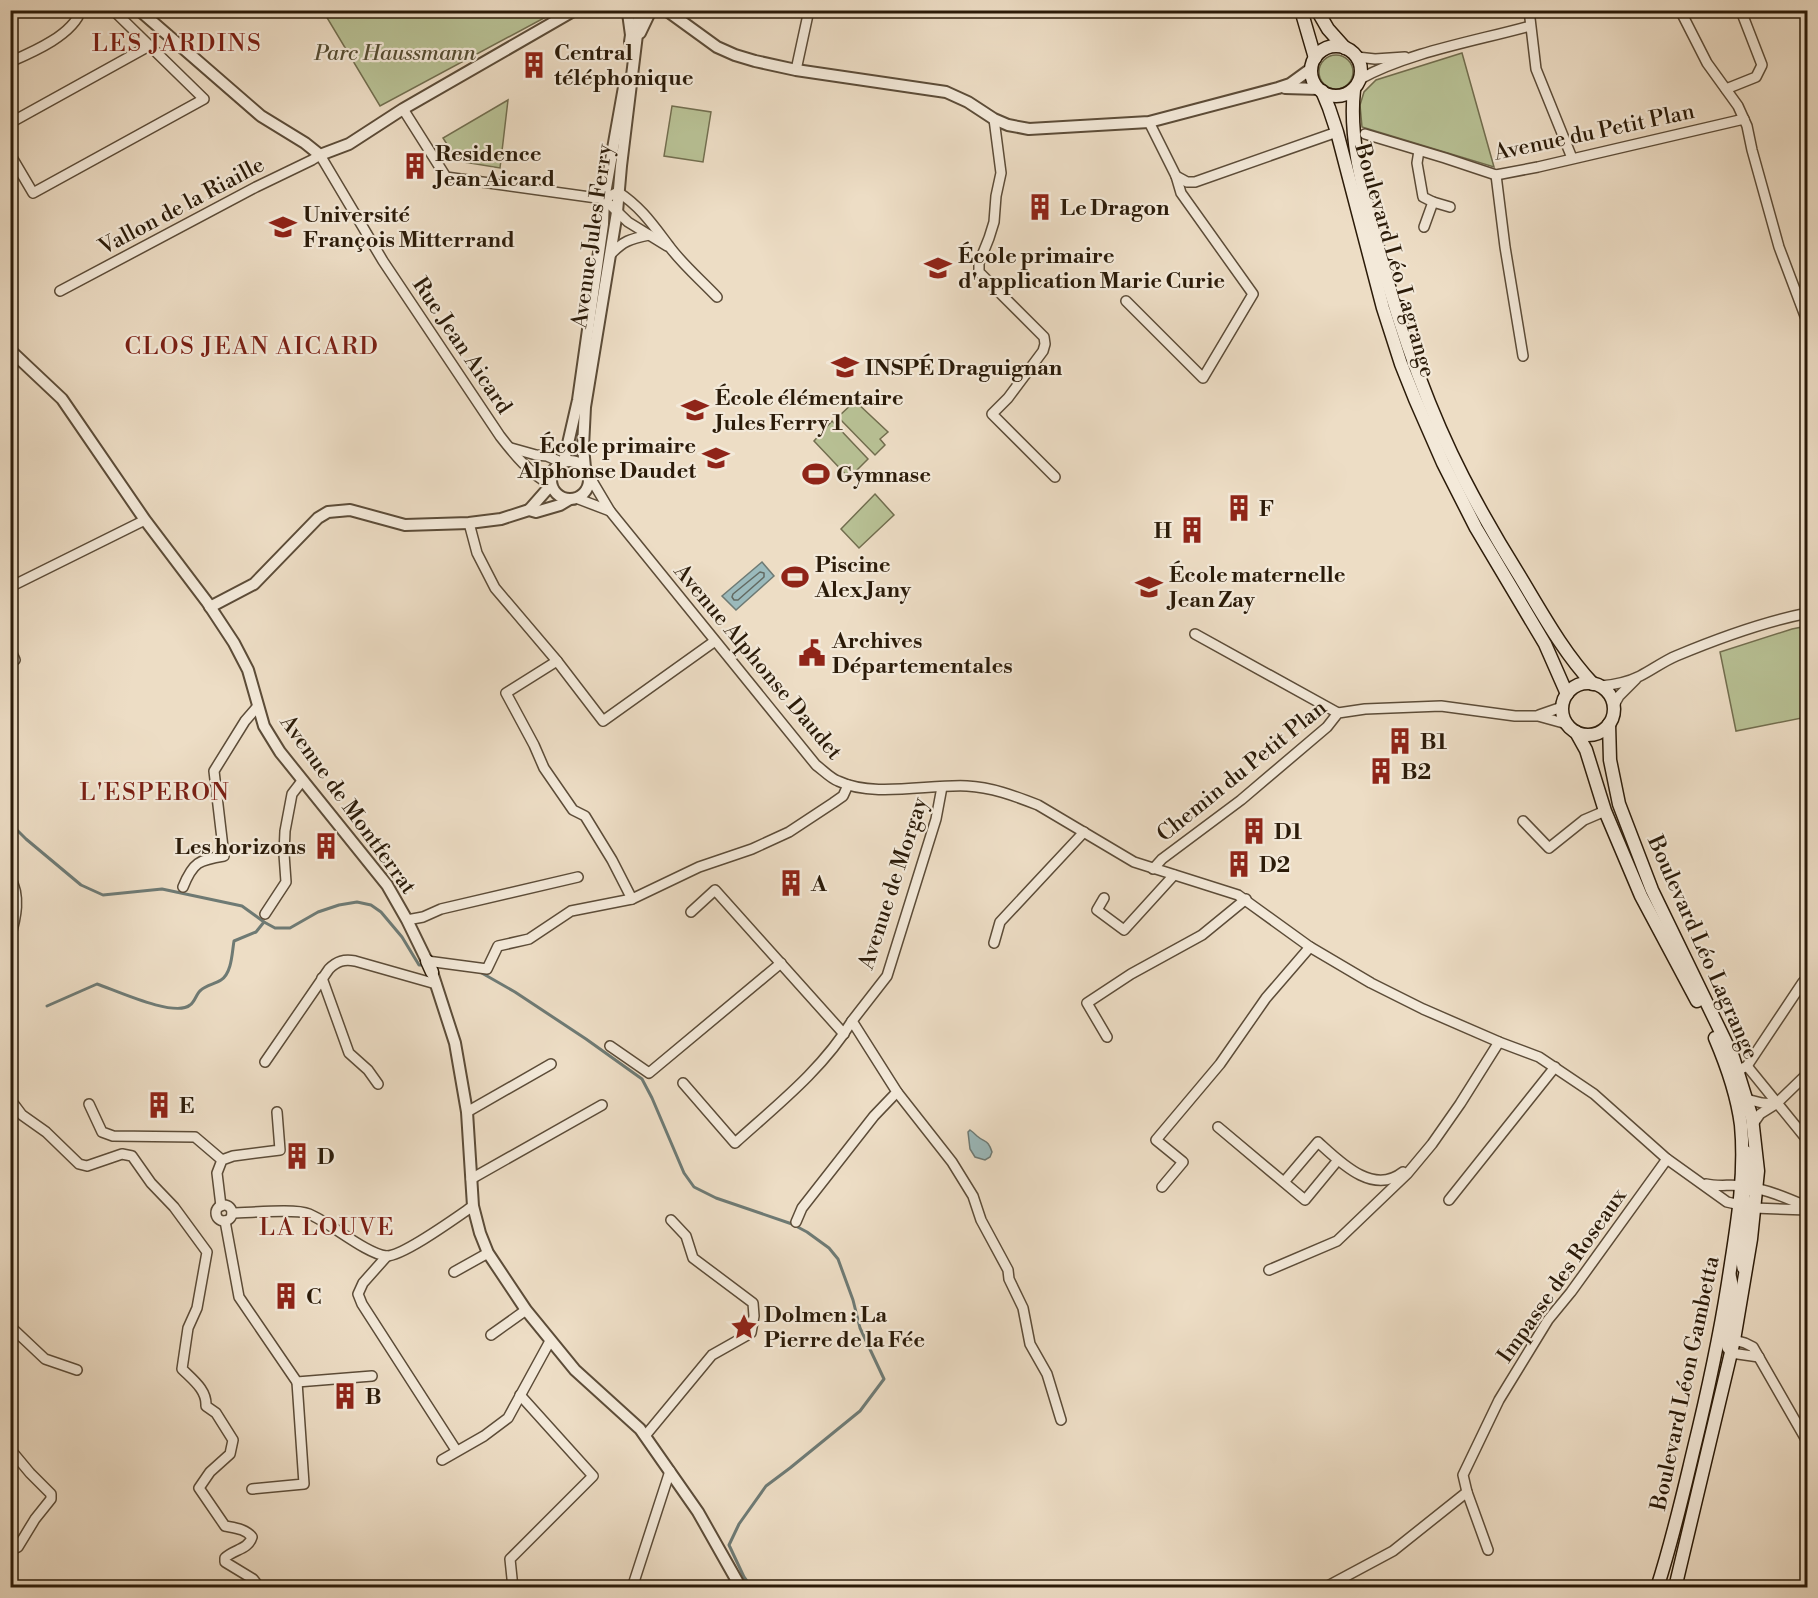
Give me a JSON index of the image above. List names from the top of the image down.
{
  "streets": {
    "main road": ["Boulevard Léo Lagrange", "Boulevard Léon Gambetta"],
    "street": [
      "Avenue du Petit Plan",
      "Vallon de la Riaille",
      "Avenue Jules Ferry",
      "Rue Jean Aicard",
      "Avenue Alphonse Daudet",
      "Chemin du Petit Plan",
      "Avenue de Montferrat",
      "Avenue de Morgay",
      "Impasse des Roseaux"
    ]
  },
  "crossings": [
    ["Vallon de la Riaille", "Rue Jean Aicard"],
    ["Avenue Jules Ferry", "Rue Jean Aicard"],
    ["Avenue Jules Ferry", "Avenue Alphonse Daudet"],
    ["Boulevard Léo Lagrange", "Chemin du Petit Plan"],
    ["Boulevard Léo Lagrange", "Boulevard Léon Gambetta"],
    ["Rue Jean Aicard", "Avenue Alphonse Daudet"],
    ["Avenue Alphonse Daudet", "Chemin du Petit Plan"],
    ["Avenue Alphonse Daudet", "Avenue de Morgay"],
    ["Avenue Alphonse Daudet", "Impasse des Roseaux"],
    ["Avenue Alphonse Daudet", "Boulevard Léon Gambetta"]
  ],
  "districts": [
    "LES JARDINS",
    "CLOS JEAN AICARD",
    "L'ESPERON",
    "LA LOUVE"
  ],
  "parks": ["Parc Haussmann"],
  "places": {
    "building": [
      "Central téléphonique",
      "Residence Jean Aicard",
      "Le Dragon",
      "F",
      "H",
      "B1",
      "B2",
      "D1",
      "Les horizons",
      "D2",
      "A",
      "E",
      "D",
      "C",
      "B"
    ],
    "school or university": [
      "Université François Mitterrand",
      "École primaire d'application Marie Curie",
      "INSPÉ Draguignan",
      "École élémentaire Jules Ferry 1",
      "École primaire Alphonse Daudet",
      "École maternelle Jean Zay"
    ],
    "sports": ["Gymnase", "Piscine Alex Jany"],
    "public building": ["Archives Départementales"],
    "place": ["Dolmen : La Pierre de la Fée"]
  }
}
